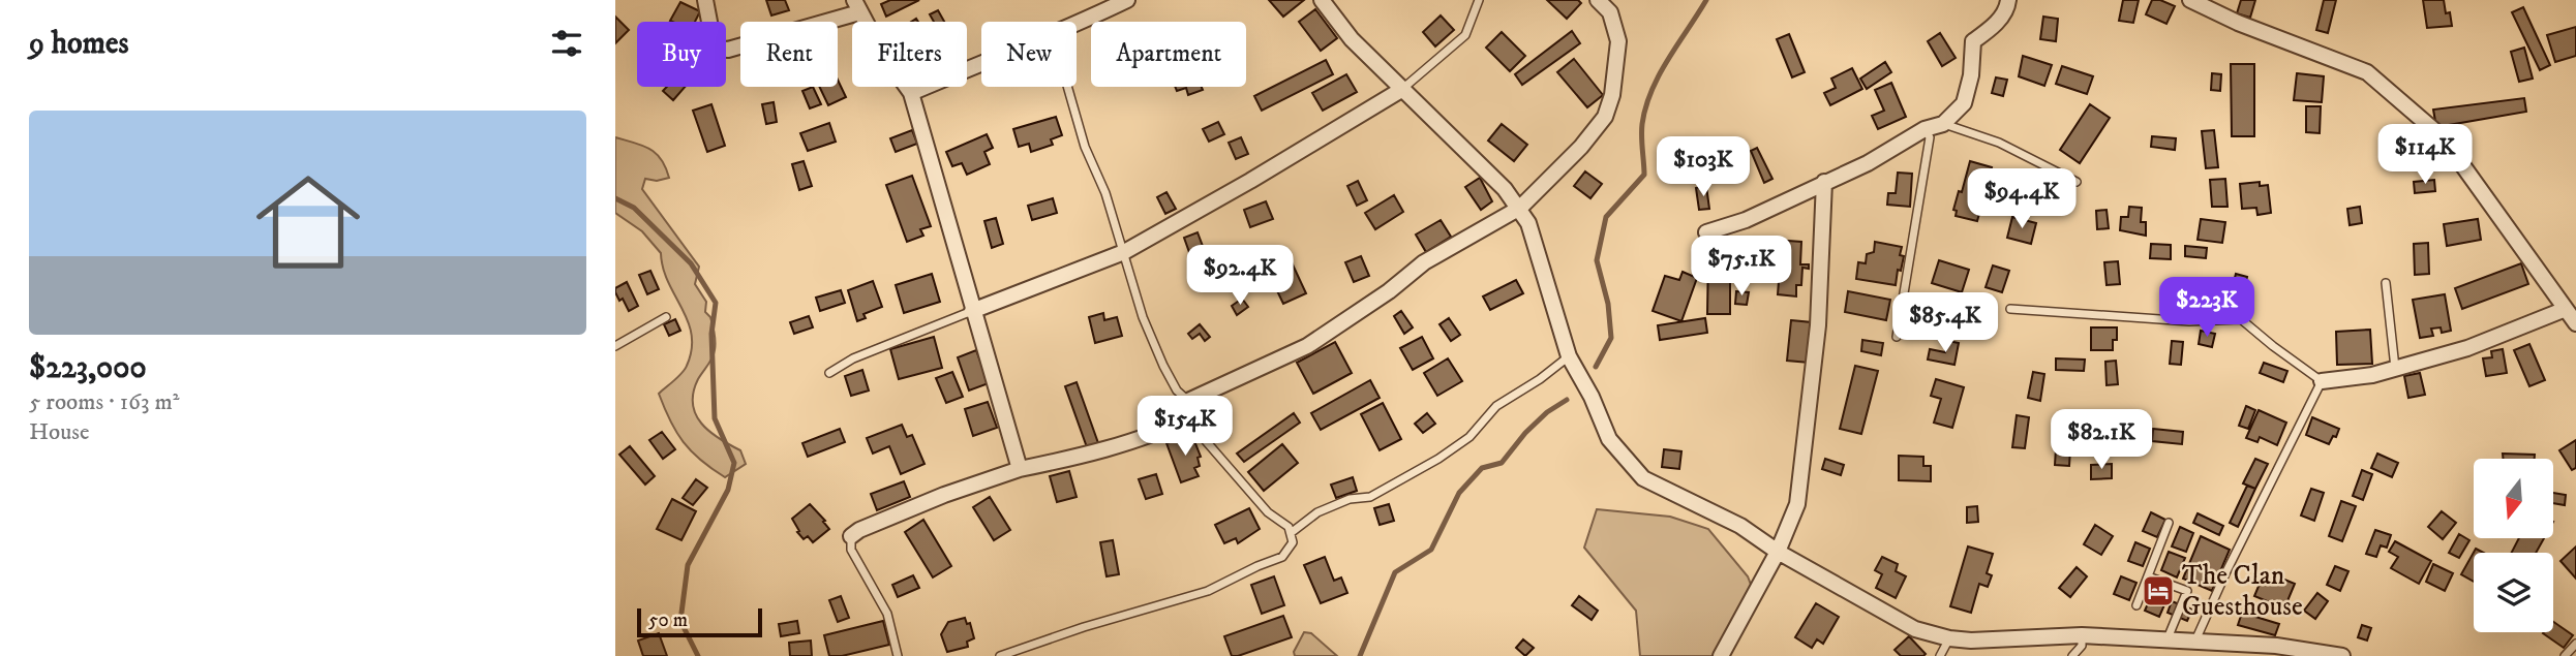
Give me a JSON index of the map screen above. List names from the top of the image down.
{
  "places": {
    "hotel": ["The Clan Guesthouse"]
  },
  "scale_bar": "50 m",
  "north": "bottom",
  "page": {
    "heading": "9 homes",
    "chip": [
      "Buy",
      "Rent",
      "Filters",
      "New",
      "Apartment"
    ],
    "list": [
      {
        "name": "$223,000",
        "note": "5 rooms · 163 m² · House"
      }
    ],
    "price": [
      "$114K",
      "$103K",
      "$94.4K",
      "$75.1K",
      "$92.4K",
      "$223K",
      "$85.4K",
      "$154K",
      "$82.1K"
    ],
    "scale": "50 m"
  }
}
